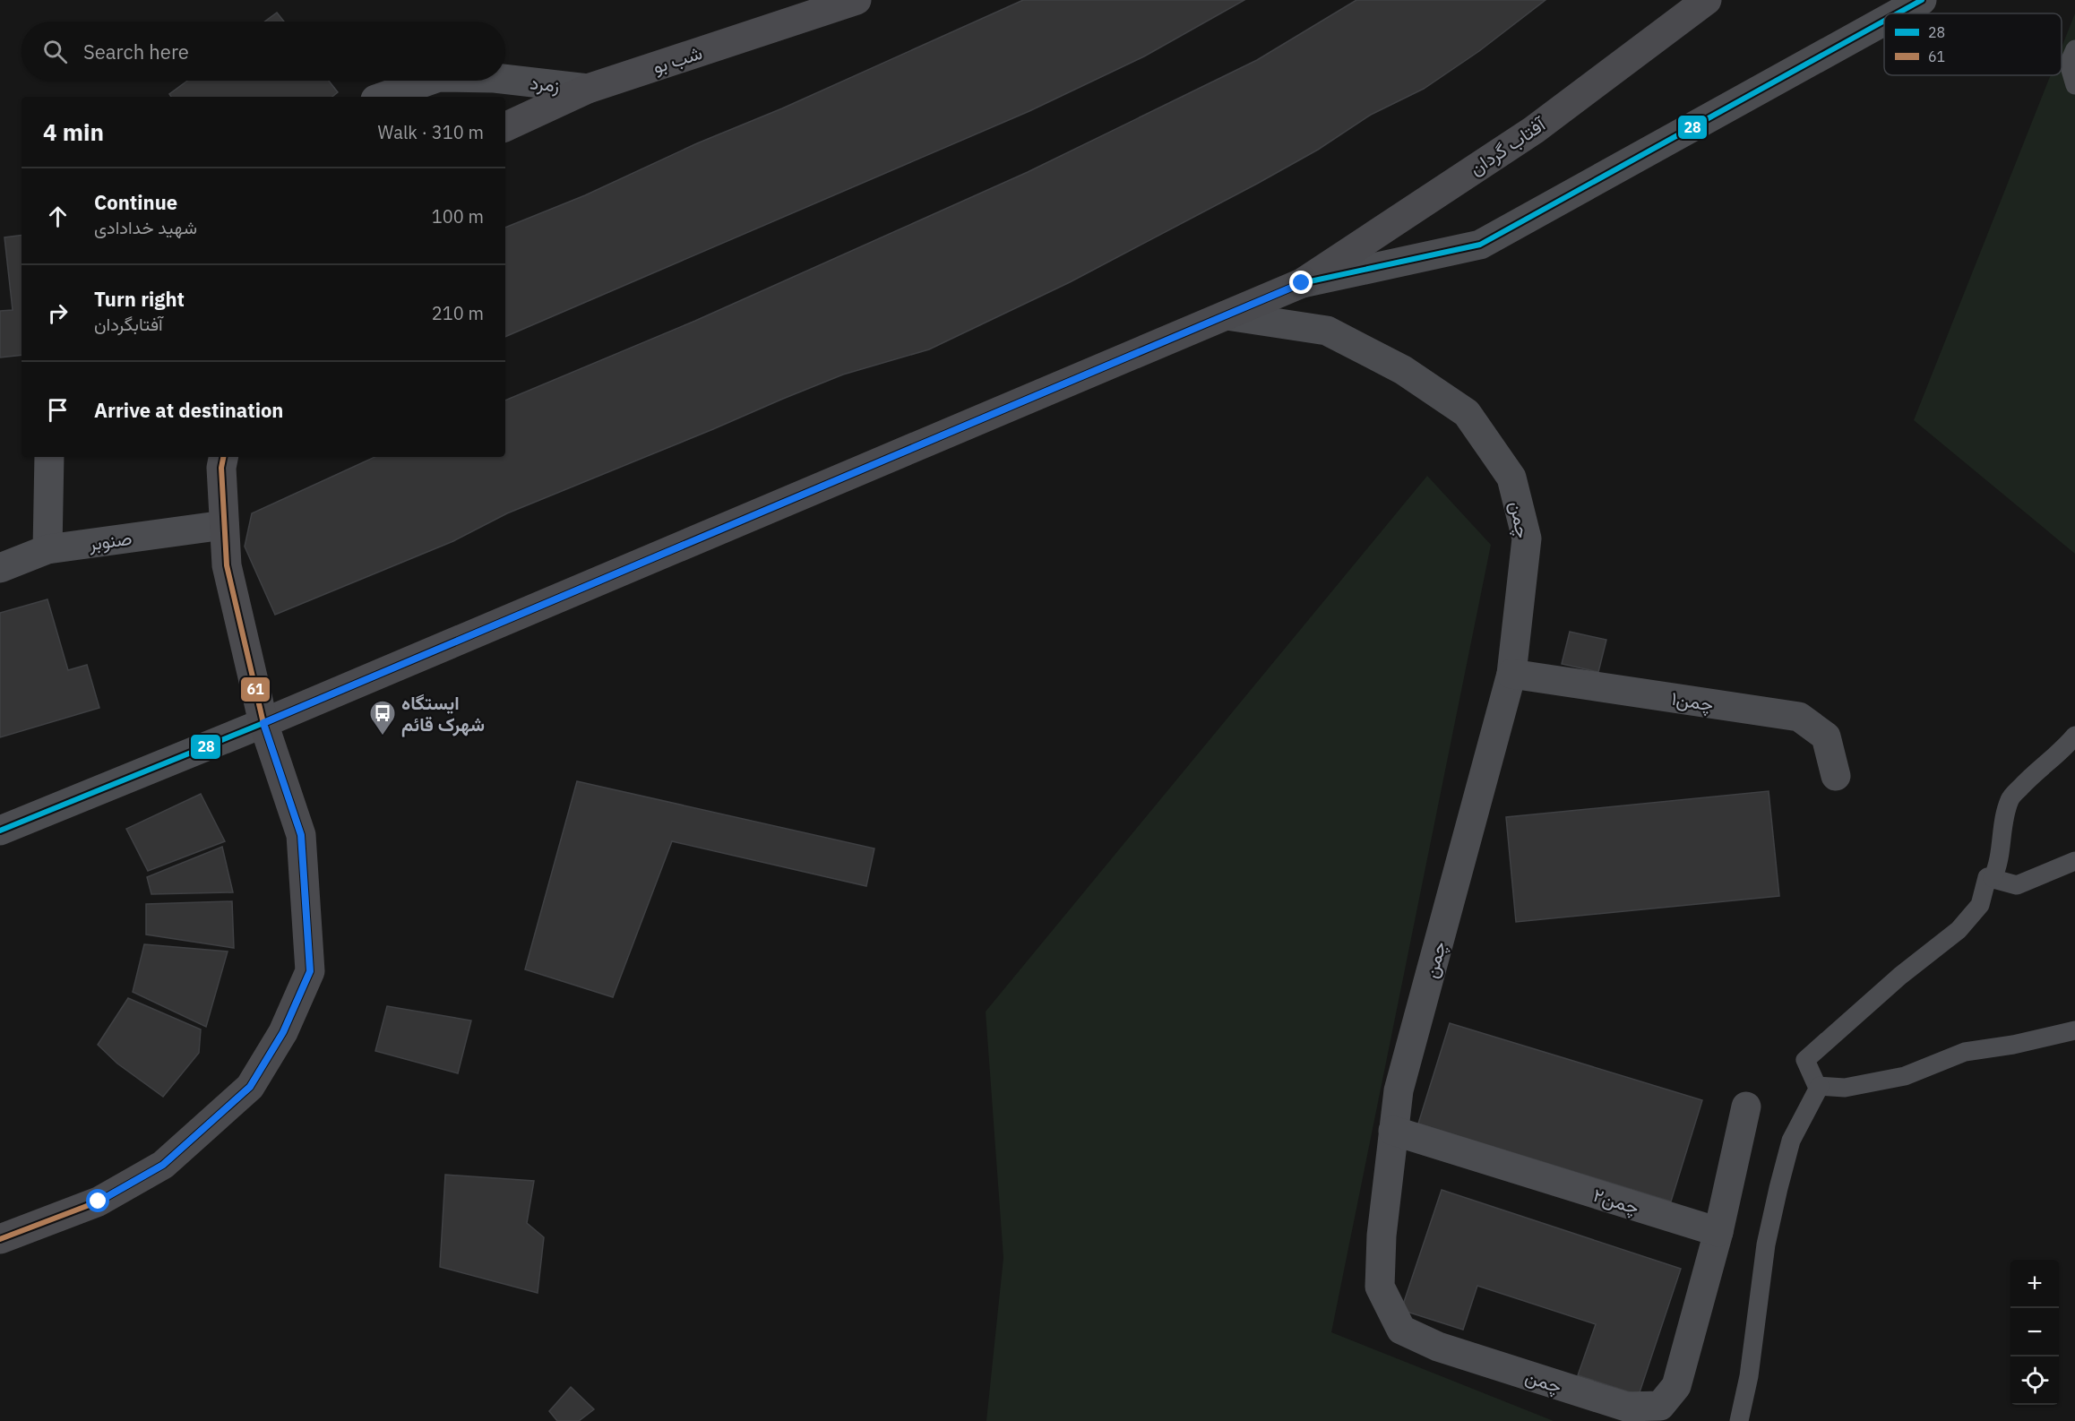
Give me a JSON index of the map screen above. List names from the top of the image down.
{
  "streets": {
    "main road": ["شب بو", "آفتاب گردان"],
    "street": [
      "زمرد",
      "چمن",
      "صنوبر",
      "چمن۱",
      "چمن۲"
    ]
  },
  "crossings": [
    ["شب بو", "زمرد"],
    ["آفتاب گردان", "چمن"],
    ["چمن", "چمن۱"],
    ["چمن", "چمن۲"]
  ],
  "places": {
    "bus stop": ["ایستگاه شهرک قائم"]
  },
  "lines": ["transit line 28", "transit line 61"],
  "legend": ["28", "61"],
  "page": {
    "search": "Search here",
    "heading": ["4 min", "Walk · 310 m"],
    "list": [
      ["Continue", "شهید خدادادی", "100 m"],
      ["Turn right", "آفتابگردان", "210 m"],
      "Arrive at destination"
    ],
    "map_buttons": ["+", "−"]
  }
}
